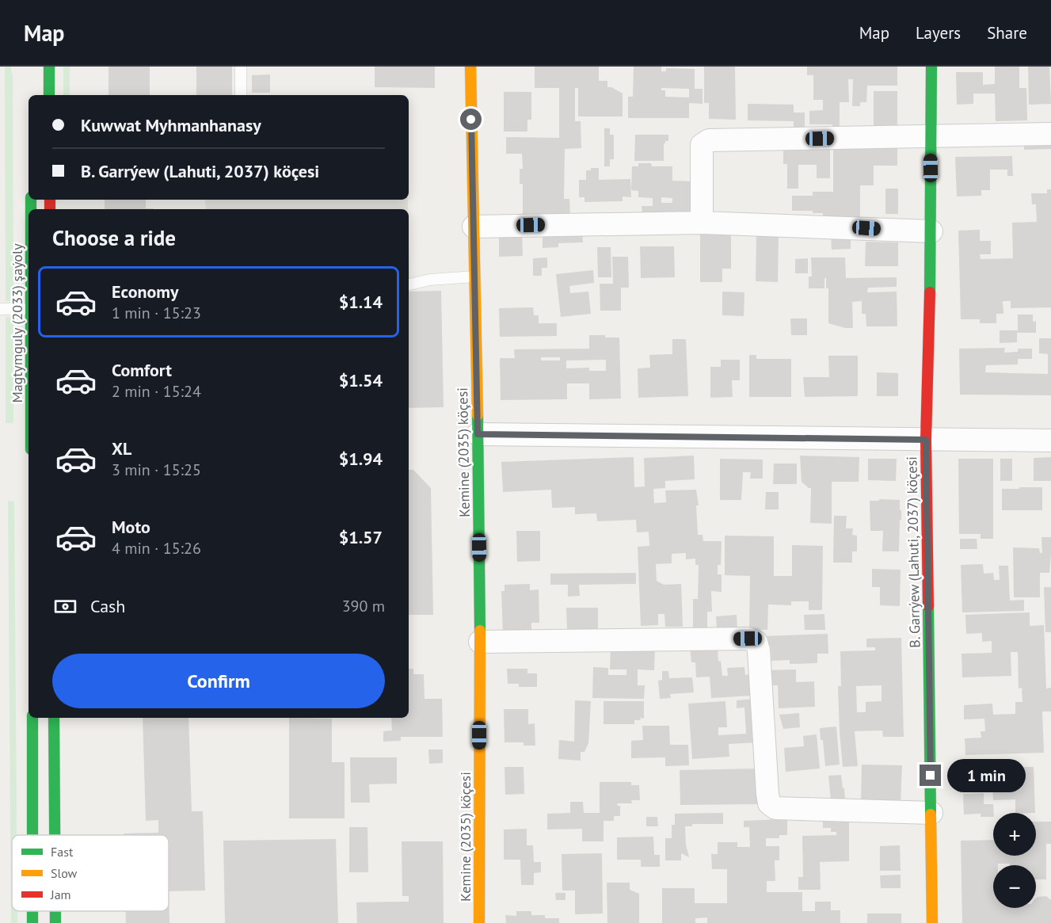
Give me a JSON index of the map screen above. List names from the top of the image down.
{
  "streets": {
    "street": ["Kemine (2035) köçesi", "B. Garrýew (Lahuti, 2037) köçesi"]
  },
  "legend": ["Fast", "Slow", "Jam"],
  "page": {
    "header": "Map",
    "nav": ["Map", "Layers", "Share"],
    "banner": ["Kuwwat Myhmanhanasy", "B. Garrýew (Lahuti, 2037) köçesi"],
    "heading": "Choose a ride",
    "list": [
      {
        "name": "Economy",
        "note": "1 min · 15:23",
        "value": "$1.14"
      },
      {
        "name": "Comfort",
        "note": "2 min · 15:24",
        "value": "$1.54"
      },
      {
        "name": "XL",
        "note": "3 min · 15:25",
        "value": "$1.94"
      },
      {
        "name": "Moto",
        "note": "4 min · 15:26",
        "value": "$1.57"
      }
    ],
    "pay": ["Cash", "390 m"],
    "buttons": "Confirm",
    "bubble": "1 min",
    "map_buttons": ["+", "−"]
  }
}
